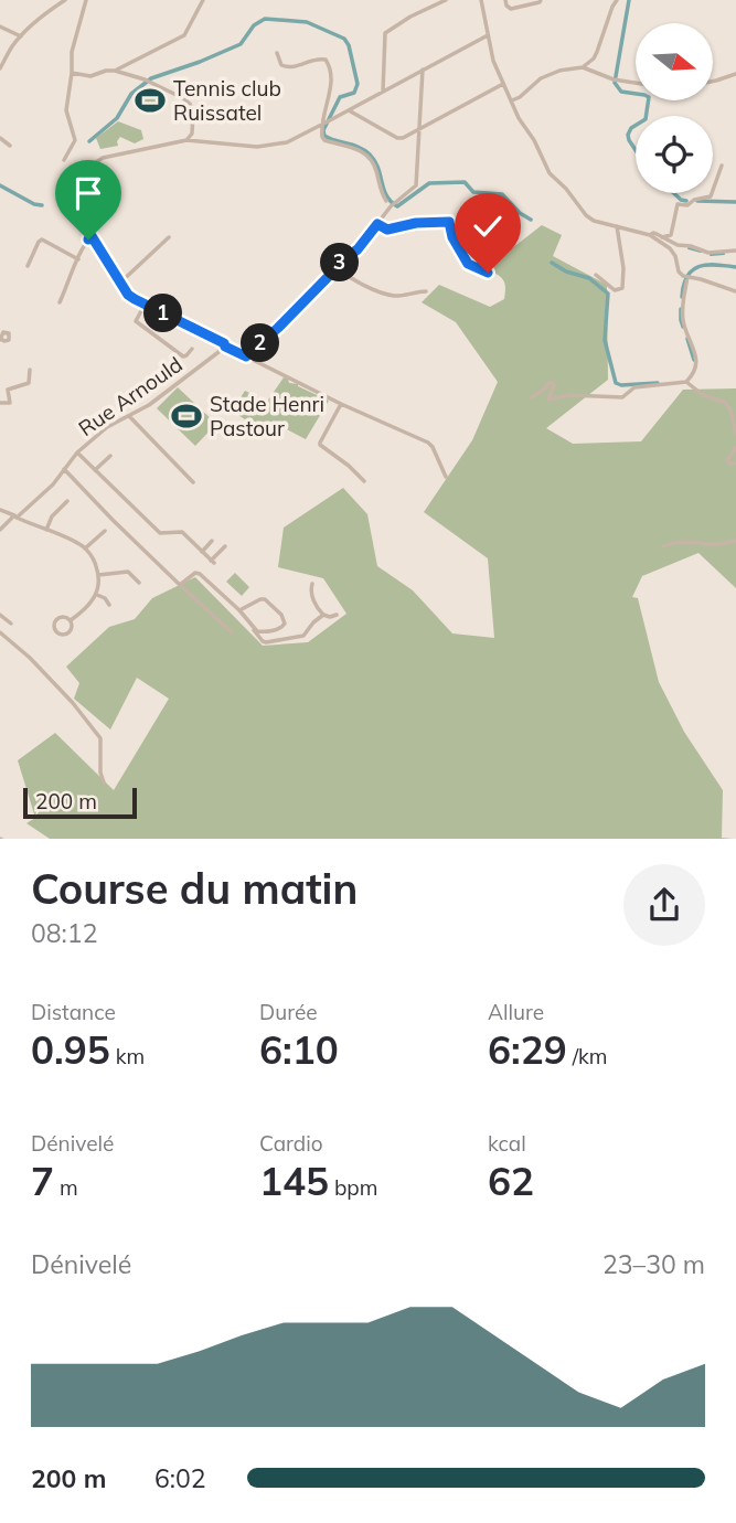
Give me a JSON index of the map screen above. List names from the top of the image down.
{
  "streets": {
    "street": ["Rue Arnould"]
  },
  "places": {
    "sports": ["Tennis club Ruissatel", "Stade Henri Pastour"]
  },
  "scale_bar": "200 m",
  "north": "right",
  "page": {
    "pins": ["3", "1", "2"],
    "scale": "200 m",
    "heading": ["Course du matin", "08:12"],
    "stats": [
      ["Distance", "0.95 km"],
      ["Durée", "6:10"],
      ["Allure", "6:29 /km"],
      ["Dénivelé", "7 m"],
      ["Cardio", "145 bpm"],
      ["kcal", "62"]
    ],
    "chart": ["Dénivelé", "23–30 m"],
    "list": [
      {
        "name": "200 m",
        "note": "6:02"
      }
    ]
  }
}
